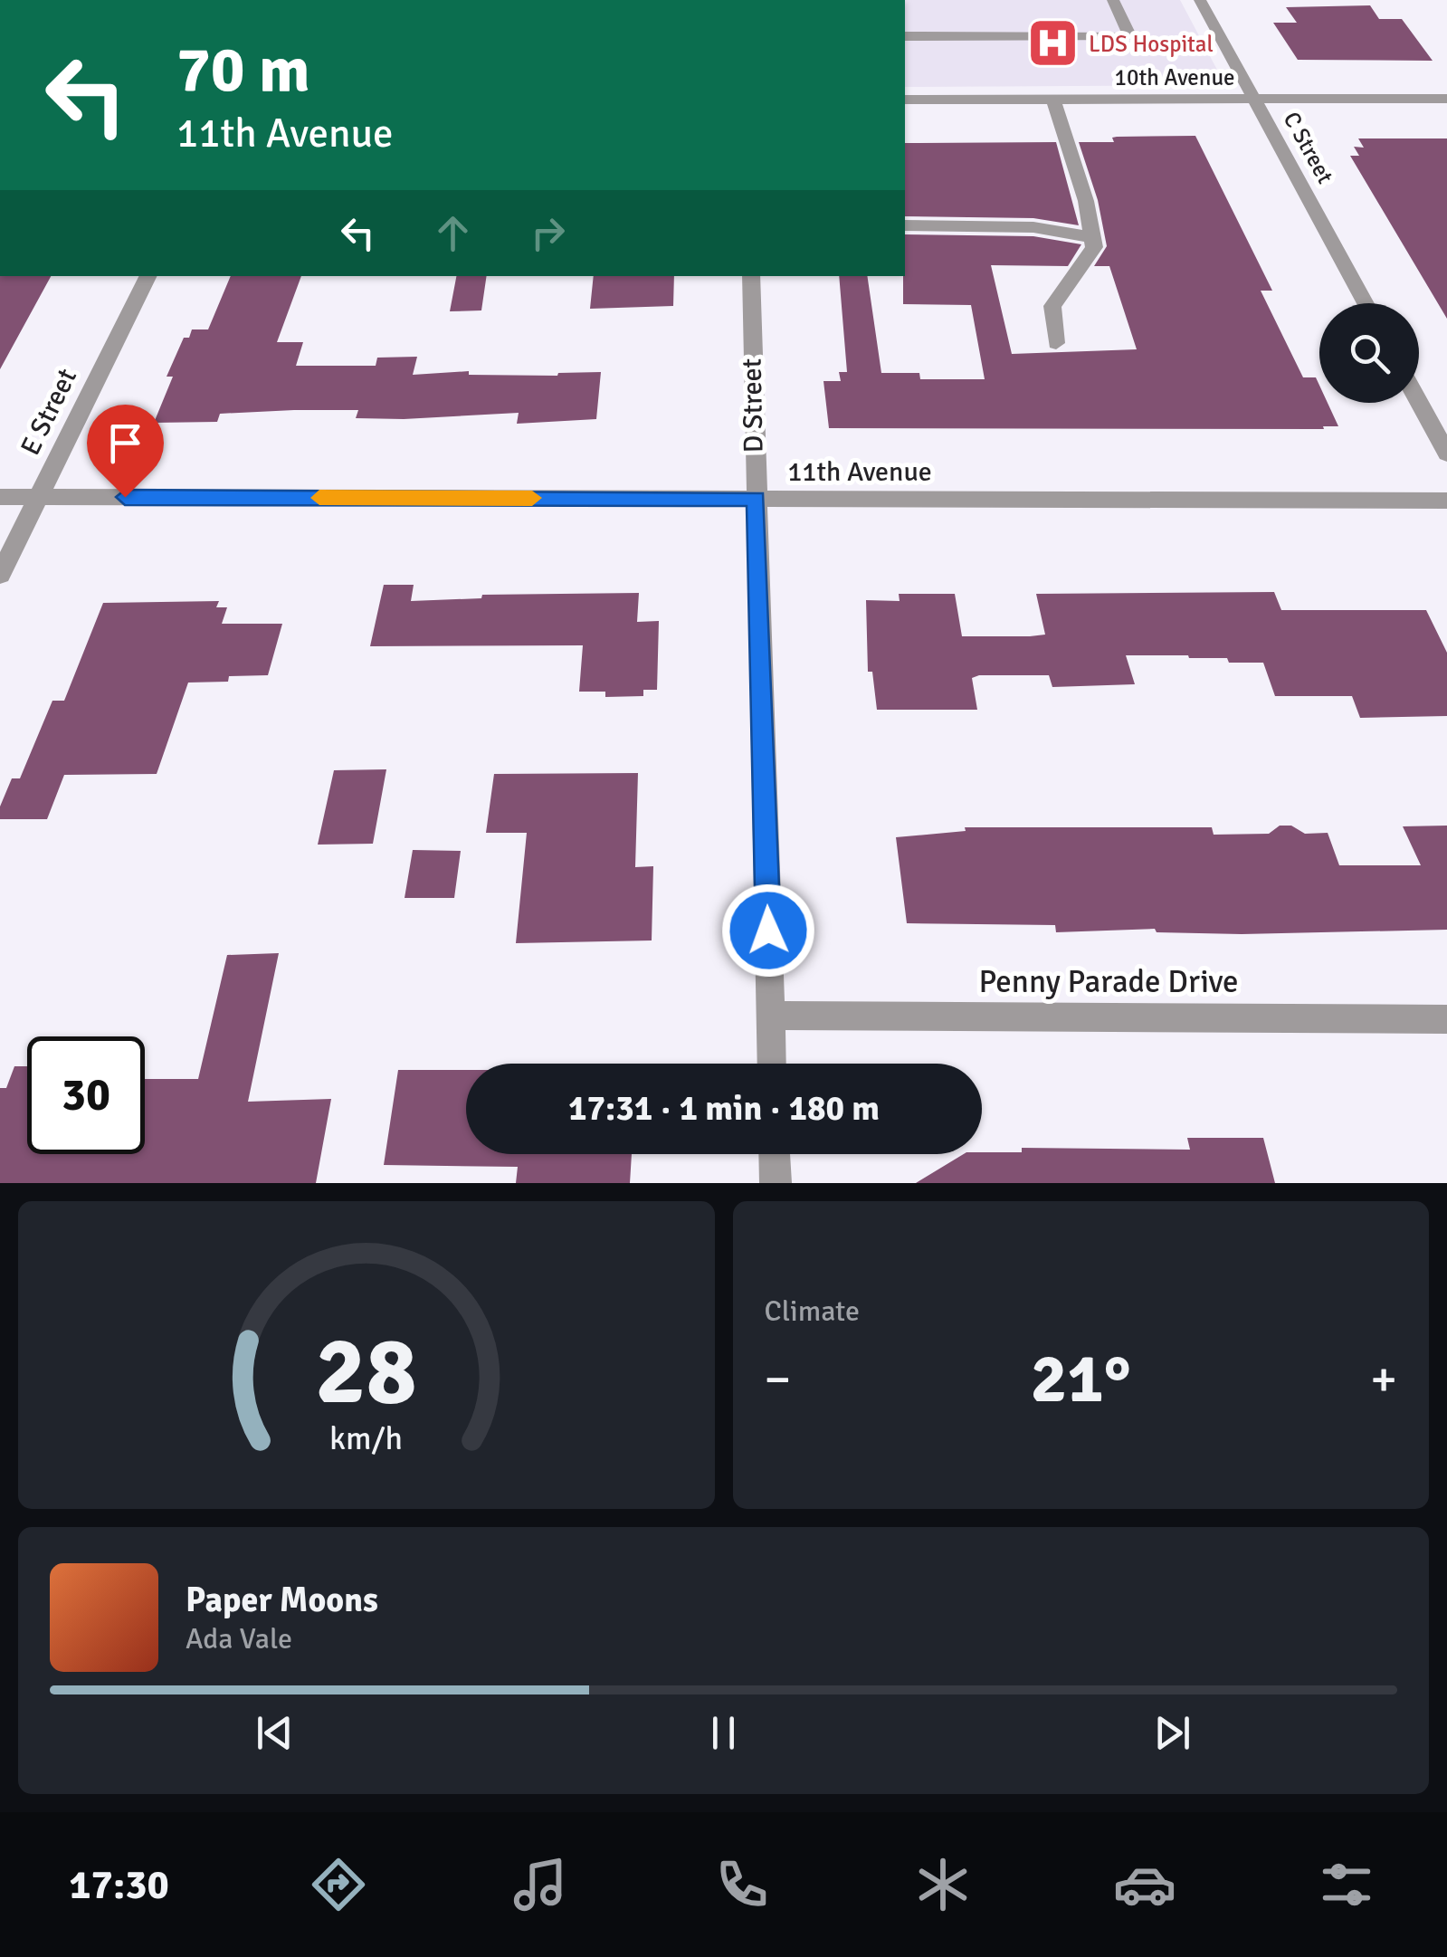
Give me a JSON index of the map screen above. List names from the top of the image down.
{
  "streets": {
    "street": [
      "10th Avenue",
      "C Street",
      "D Street",
      "E Street",
      "11th Avenue",
      "Penny Parade Drive"
    ]
  },
  "crossings": [
    ["10th Avenue", "C Street"],
    ["D Street", "11th Avenue"],
    ["D Street", "Penny Parade Drive"],
    ["E Street", "11th Avenue"]
  ],
  "places": {
    "hospital": ["LDS Hospital"]
  },
  "page": {
    "turn": ["70 m", "11th Avenue"],
    "limit": "30",
    "trip": "17:31 · 1 min · 180 m",
    "tile": "Climate",
    "heat": ["−", "21°", "+"],
    "song": ["Paper Moons", "Ada Vale"],
    "tabs": "17:30",
    "gauge": ["28", "km/h"]
  }
}
